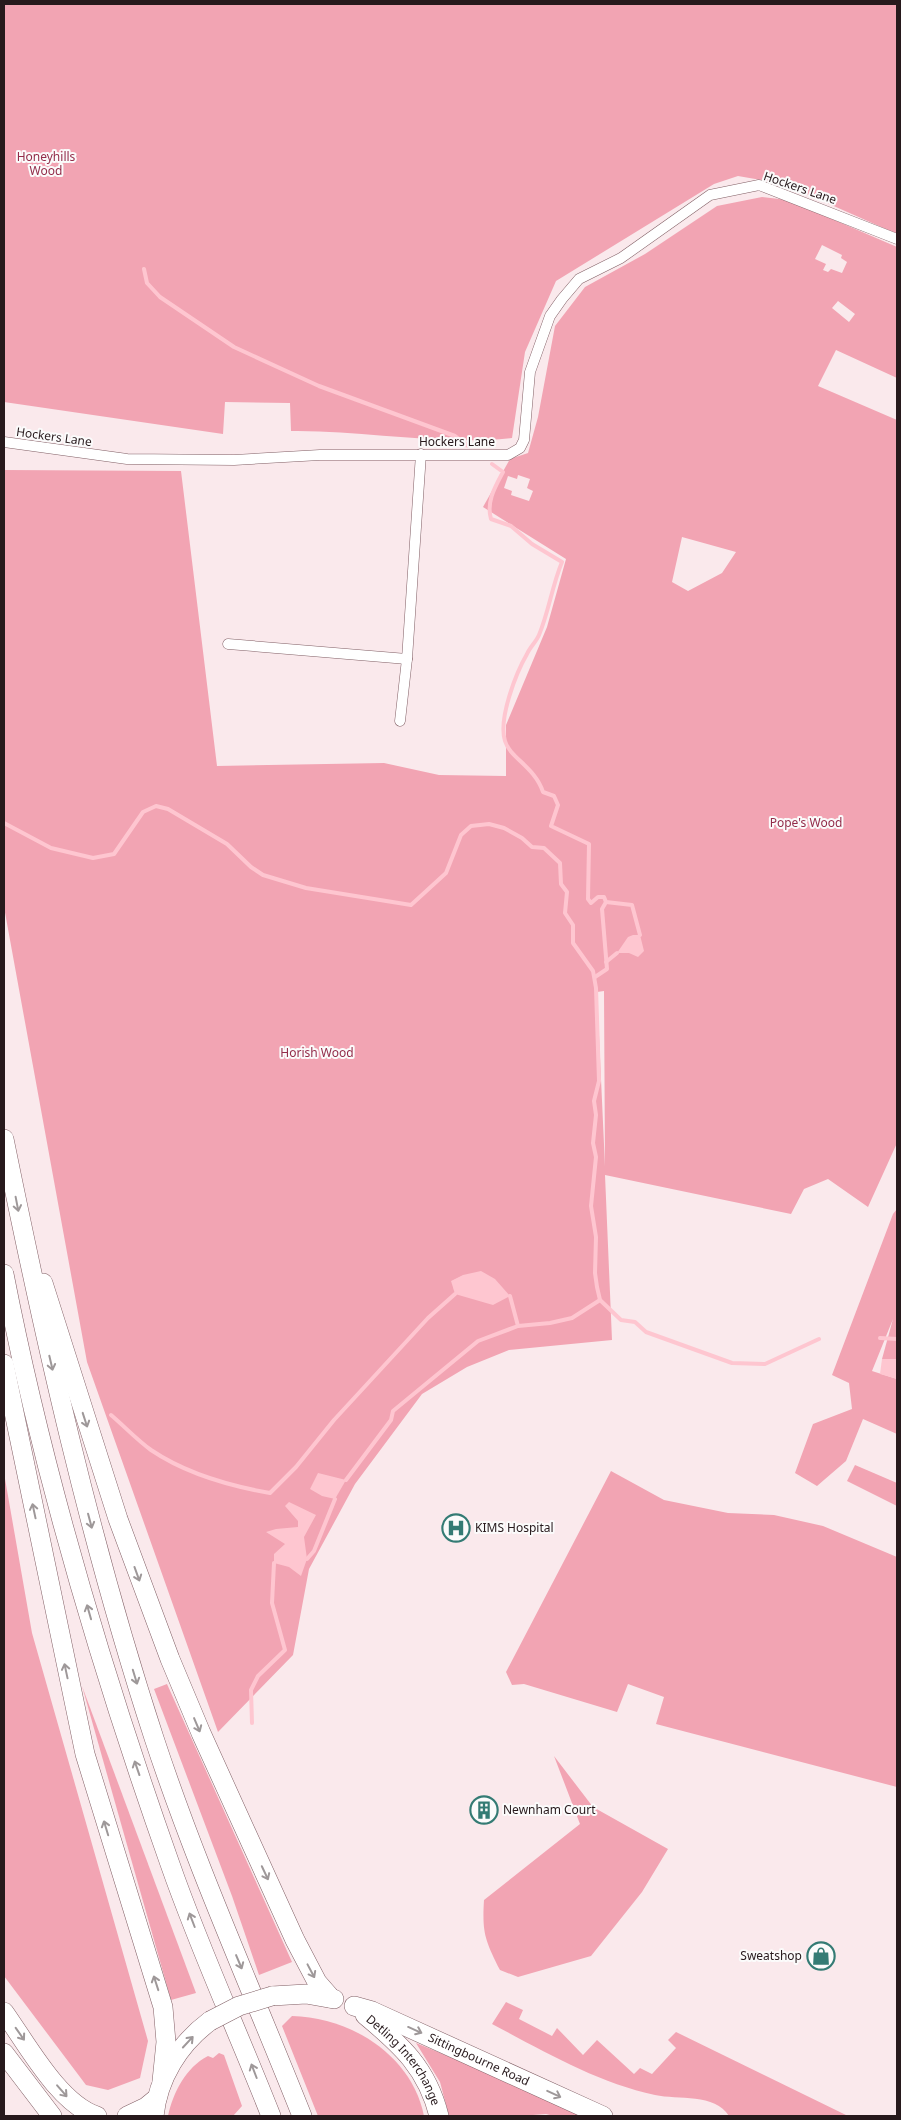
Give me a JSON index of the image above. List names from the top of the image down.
{
  "streets": {
    "highway": ["Sittingbourne Road", "Detling Interchange"],
    "street": ["Hockers Lane"]
  },
  "crossings": [
    ["Sittingbourne Road", "Detling Interchange"]
  ],
  "one_way": ["Sittingbourne Road", "Detling Interchange"],
  "parks": ["Honeyhills Wood", "Pope's Wood", "Horish Wood"],
  "places": {
    "hospital": ["KIMS Hospital"],
    "building": ["Newnham Court"],
    "shop": ["Sweatshop"]
  }
}
